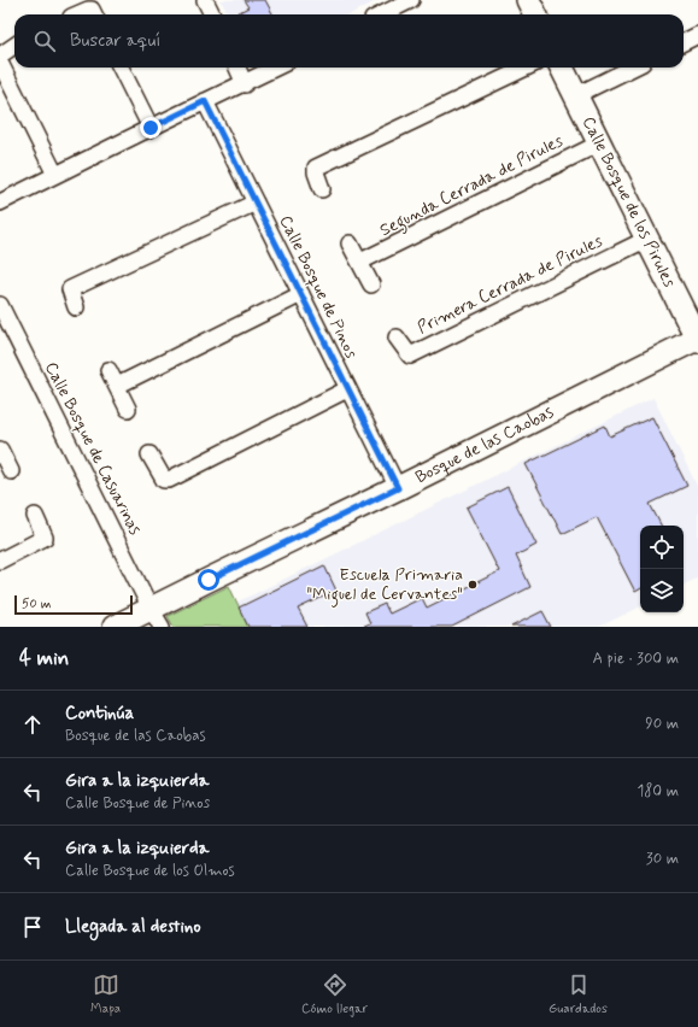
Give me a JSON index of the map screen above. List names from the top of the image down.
{
  "streets": {
    "street": [
      "Segunda Cerrada de Pirules",
      "Calle Bosque de los Pirules",
      "Primera Cerrada de Pirules",
      "Calle Bosque de Pinos",
      "Bosque de las Caobas",
      "Calle Bosque de Casuarinas"
    ]
  },
  "crossings": [
    ["Segunda Cerrada de Pirules", "Calle Bosque de los Pirules"],
    ["Calle Bosque de los Pirules", "Primera Cerrada de Pirules"],
    ["Calle Bosque de los Pirules", "Bosque de las Caobas"],
    ["Calle Bosque de Pinos", "Bosque de las Caobas"],
    ["Bosque de las Caobas", "Calle Bosque de Casuarinas"]
  ],
  "places": ["Escuela Primaria \"Miguel de Cervantes\""],
  "scale_bar": "50 m",
  "page": {
    "search": "Buscar aquí",
    "scale": "50 m",
    "heading": ["4 min", "A pie · 300 m"],
    "list": [
      ["Continúa", "Bosque de las Caobas", "90 m"],
      ["Gira a la izquierda", "Calle Bosque de Pinos", "180 m"],
      ["Gira a la izquierda", "Calle Bosque de los Olmos", "30 m"],
      "Llegada al destino"
    ],
    "nav": ["Mapa", "Cómo llegar", "Guardados"]
  }
}
